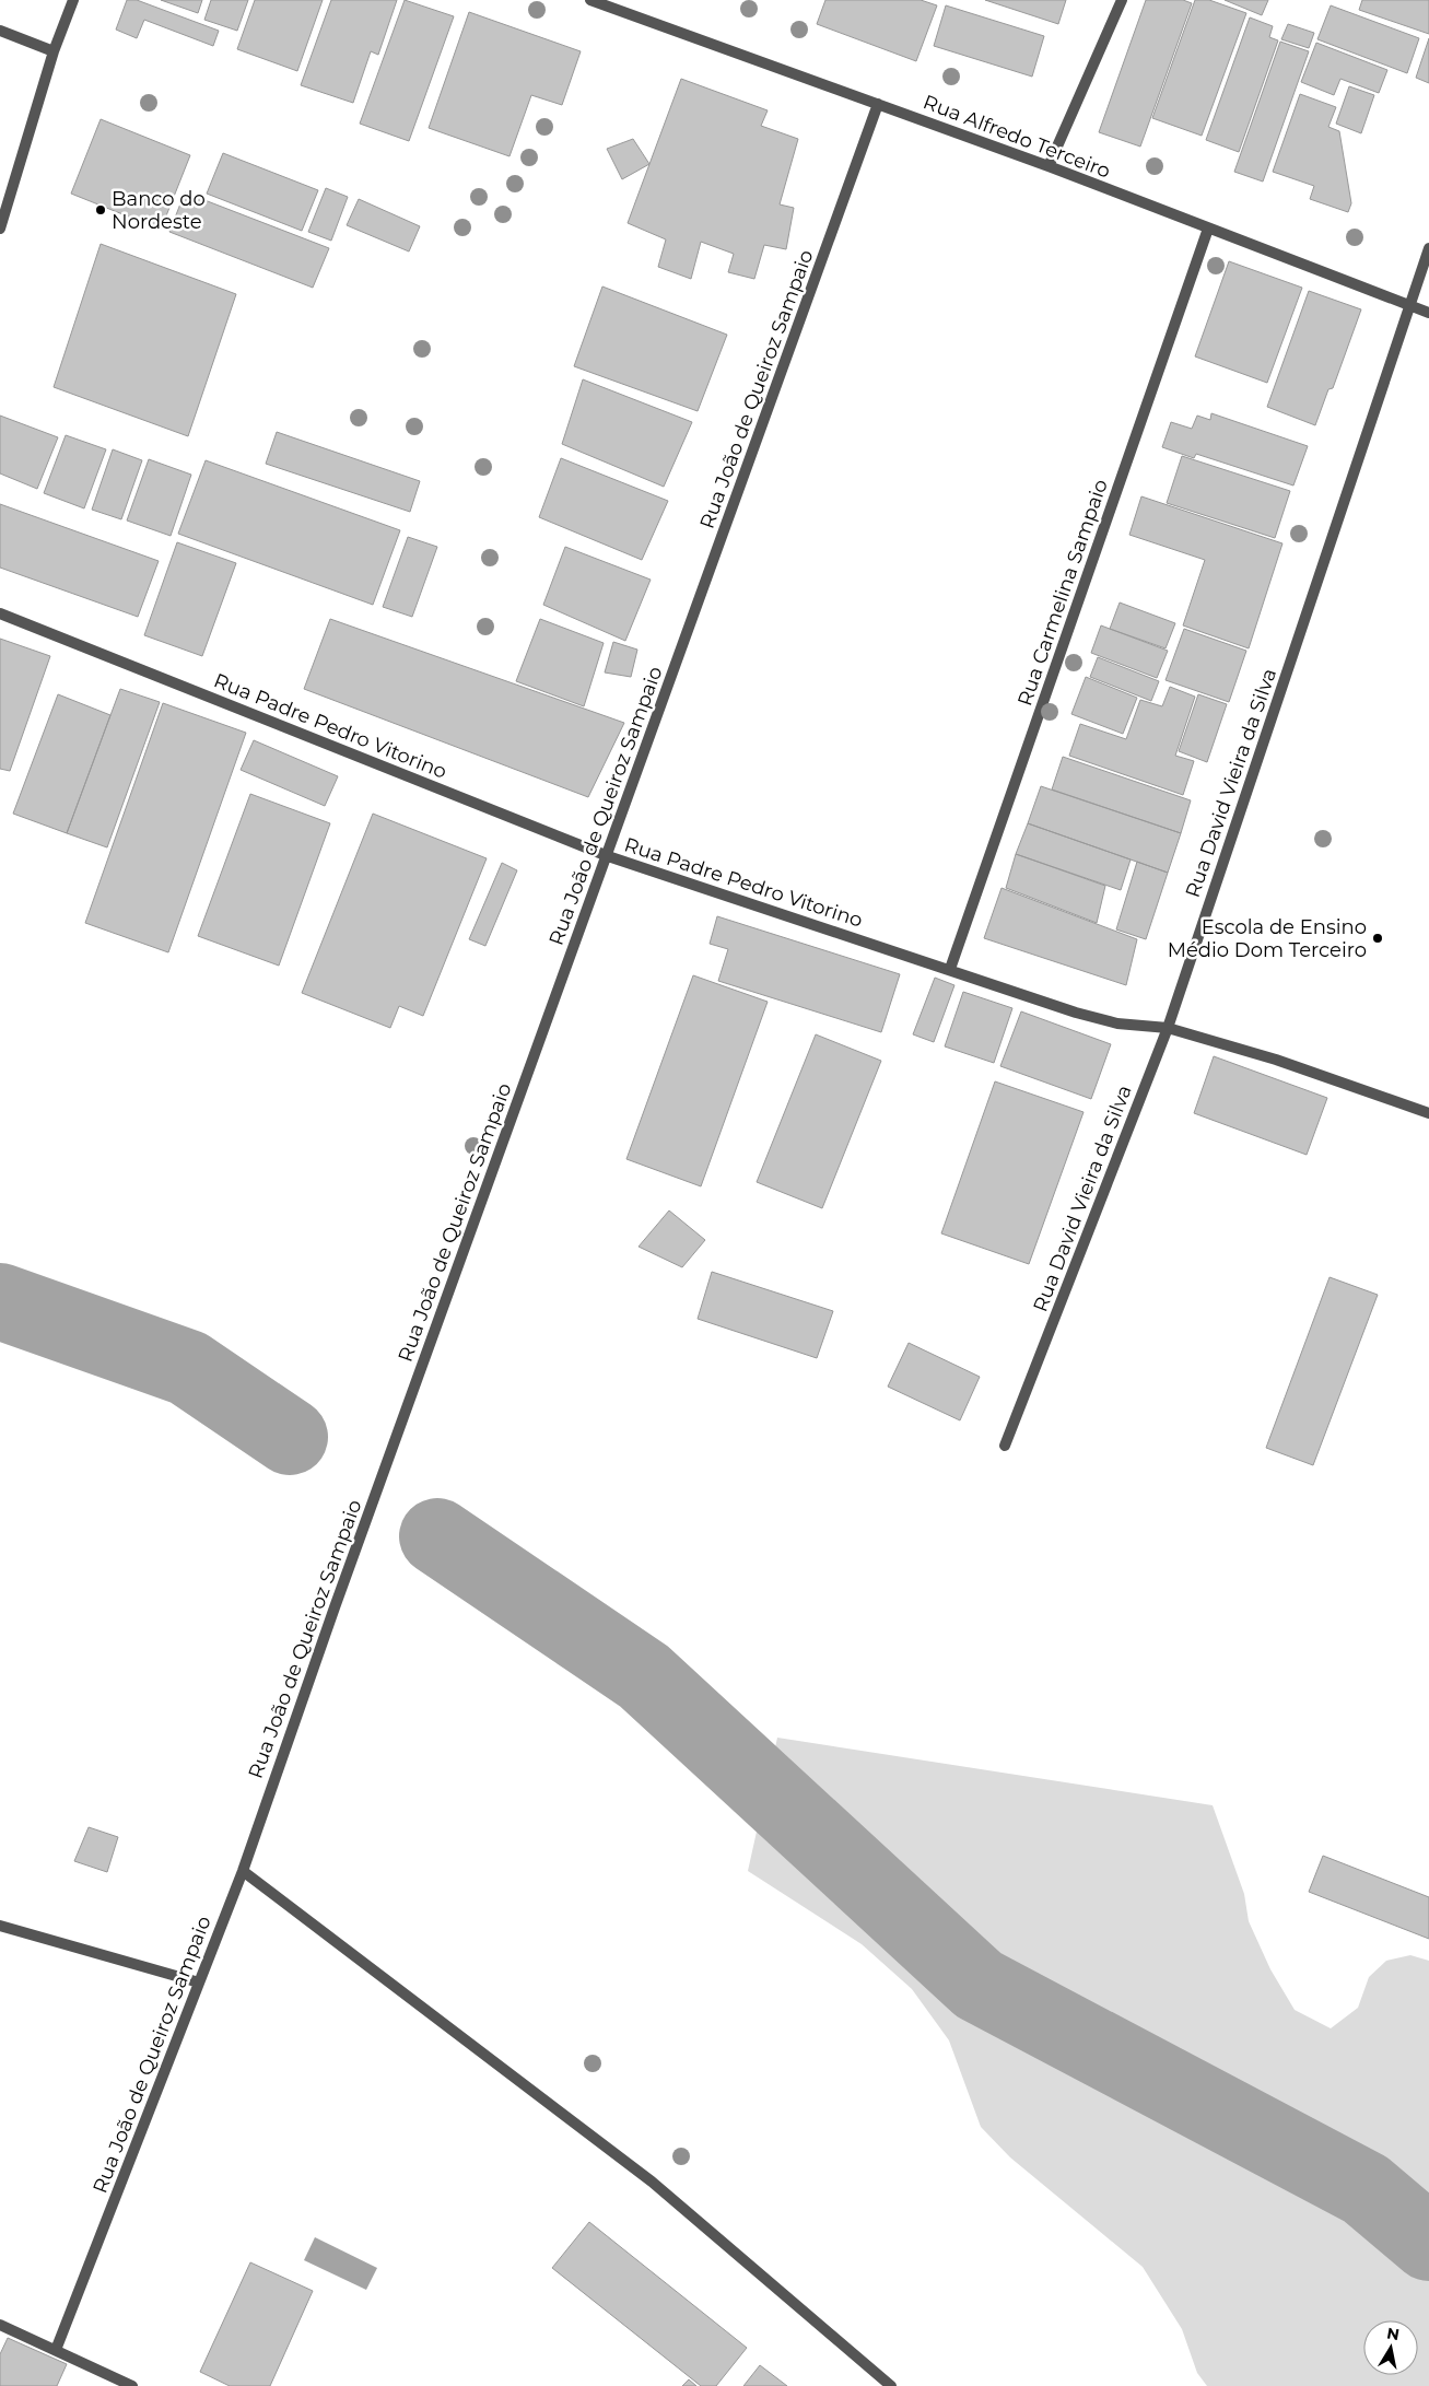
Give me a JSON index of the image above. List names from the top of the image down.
{
  "streets": {
    "street": [
      "Rua Alfredo Terceiro",
      "Rua João de Queiroz Sampaio",
      "Rua Carmelina Sampaio",
      "Rua Padre Pedro Vitorino",
      "Rua David Vieira da Silva"
    ]
  },
  "crossings": [
    ["Rua Alfredo Terceiro", "Rua João de Queiroz Sampaio"],
    ["Rua Alfredo Terceiro", "Rua Carmelina Sampaio"],
    ["Rua Alfredo Terceiro", "Rua David Vieira da Silva"],
    ["Rua João de Queiroz Sampaio", "Rua Padre Pedro Vitorino"],
    ["Rua Carmelina Sampaio", "Rua Padre Pedro Vitorino"],
    ["Rua Padre Pedro Vitorino", "Rua David Vieira da Silva"]
  ],
  "places": ["Banco do Nordeste", "Escola de Ensino Médio Dom Terceiro"],
  "north": "top"
}
